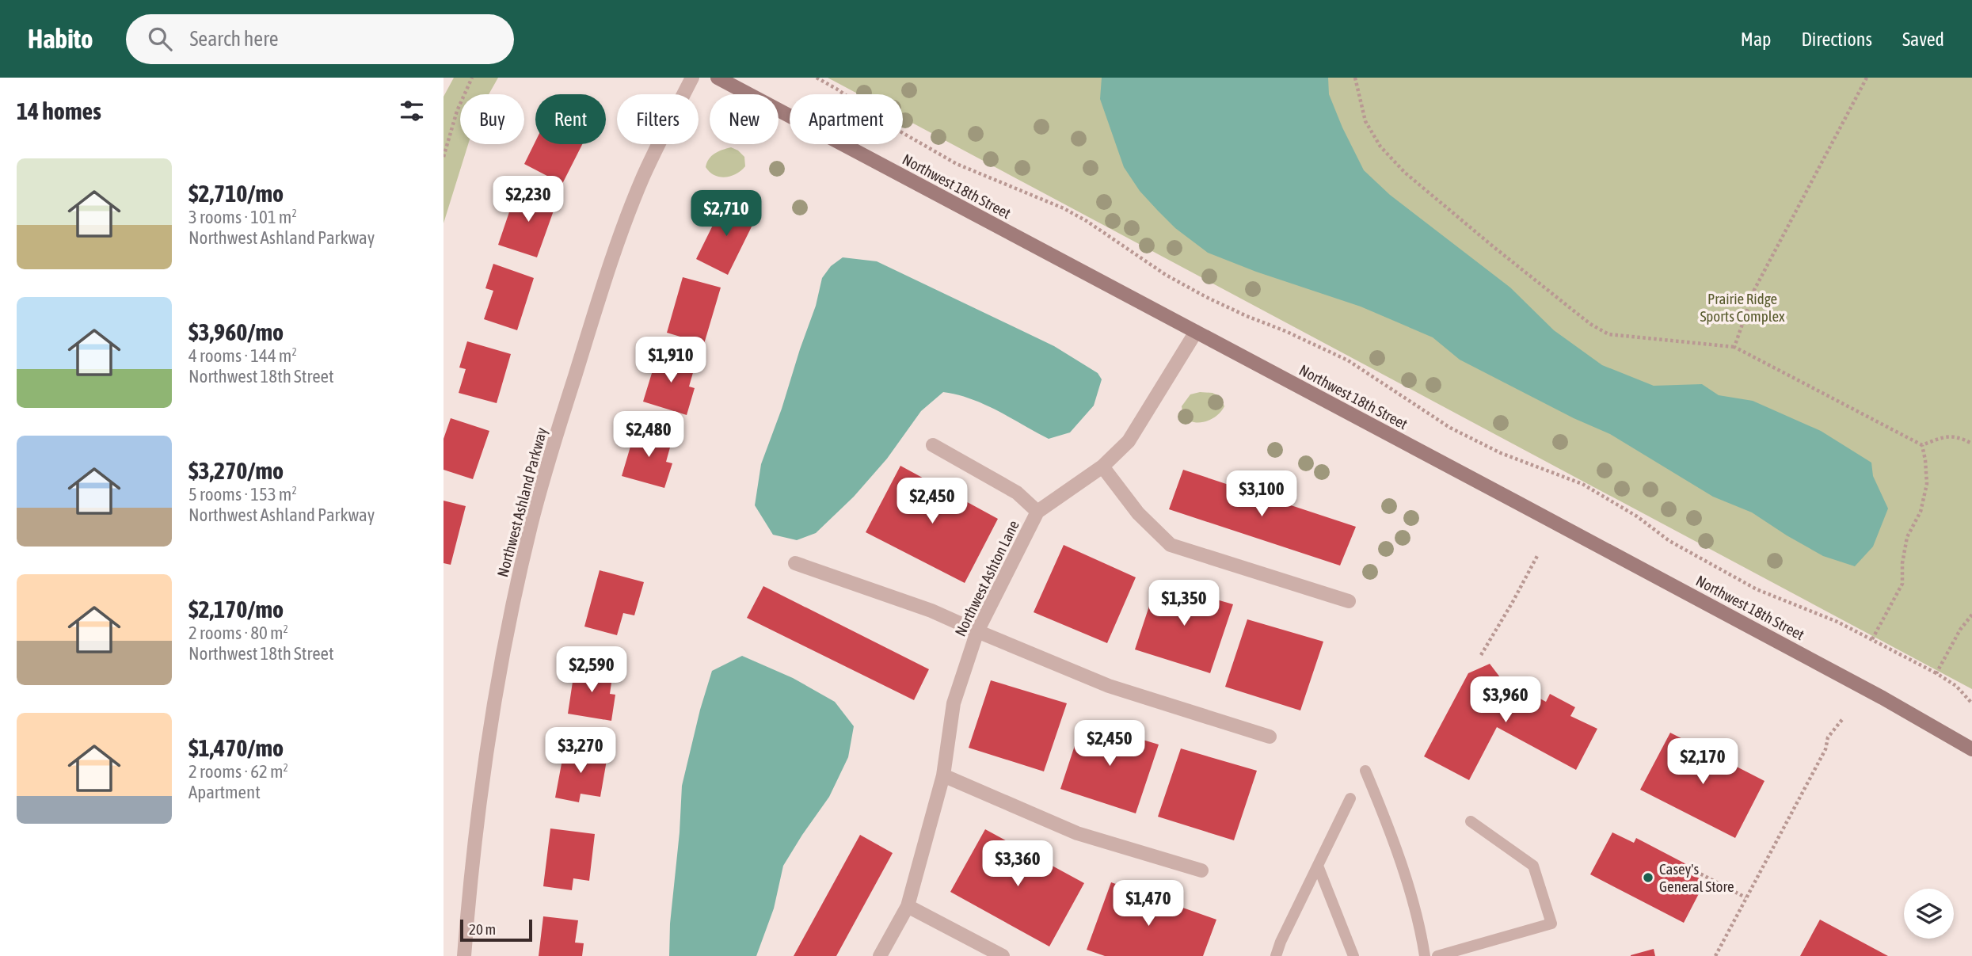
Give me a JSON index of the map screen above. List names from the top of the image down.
{
  "streets": {
    "main road": ["Northwest 18th Street"],
    "street": ["Northwest Ashland Parkway", "Northwest Ashton Lane"]
  },
  "crossings": [
    ["Northwest 18th Street", "Northwest Ashton Lane"]
  ],
  "parks": ["Prairie Ridge Sports Complex"],
  "places": ["Casey's General Store"],
  "scale_bar": "20 m",
  "page": {
    "header": "Habito",
    "search": "Search here",
    "nav": ["Map", "Directions", "Saved"],
    "heading": "14 homes",
    "chip": [
      "Buy",
      "Rent",
      "Filters",
      "New",
      "Apartment"
    ],
    "list": [
      {
        "name": "$2,710/mo",
        "note": "3 rooms · 101 m² · Northwest Ashland Parkway"
      },
      {
        "name": "$3,960/mo",
        "note": "4 rooms · 144 m² · Northwest 18th Street"
      },
      {
        "name": "$3,270/mo",
        "note": "5 rooms · 153 m² · Northwest Ashland Parkway"
      },
      {
        "name": "$2,170/mo",
        "note": "2 rooms · 80 m² · Northwest 18th Street"
      },
      {
        "name": "$1,470/mo",
        "note": "2 rooms · 62 m² · Apartment"
      }
    ],
    "price": [
      "$2,230",
      "$2,710",
      "$1,910",
      "$2,480",
      "$3,100",
      "$2,450",
      "$1,350",
      "$2,590",
      "$3,960",
      "$2,450",
      "$3,270",
      "$2,170",
      "$3,360",
      "$1,470"
    ],
    "scale": "20 m"
  }
}
